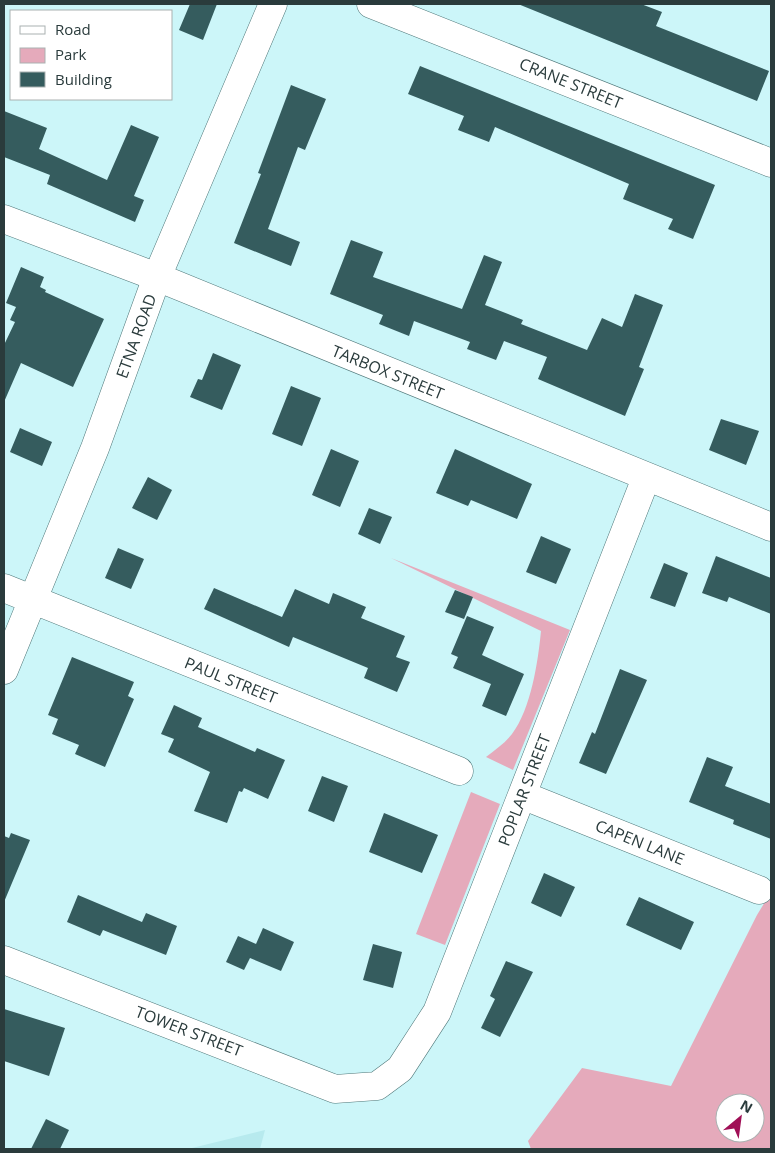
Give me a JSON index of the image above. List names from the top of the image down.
{
  "streets": {
    "street": [
      "CRANE STREET",
      "ETNA ROAD",
      "TARBOX STREET",
      "PAUL STREET",
      "POPLAR STREET",
      "CAPEN LANE",
      "TOWER STREET"
    ]
  },
  "crossings": [
    ["ETNA ROAD", "TARBOX STREET"],
    ["ETNA ROAD", "PAUL STREET"],
    ["TARBOX STREET", "POPLAR STREET"],
    ["POPLAR STREET", "CAPEN LANE"],
    ["POPLAR STREET", "TOWER STREET"]
  ],
  "legend": ["Road", "Park", "Building"],
  "north": "top right"
}
